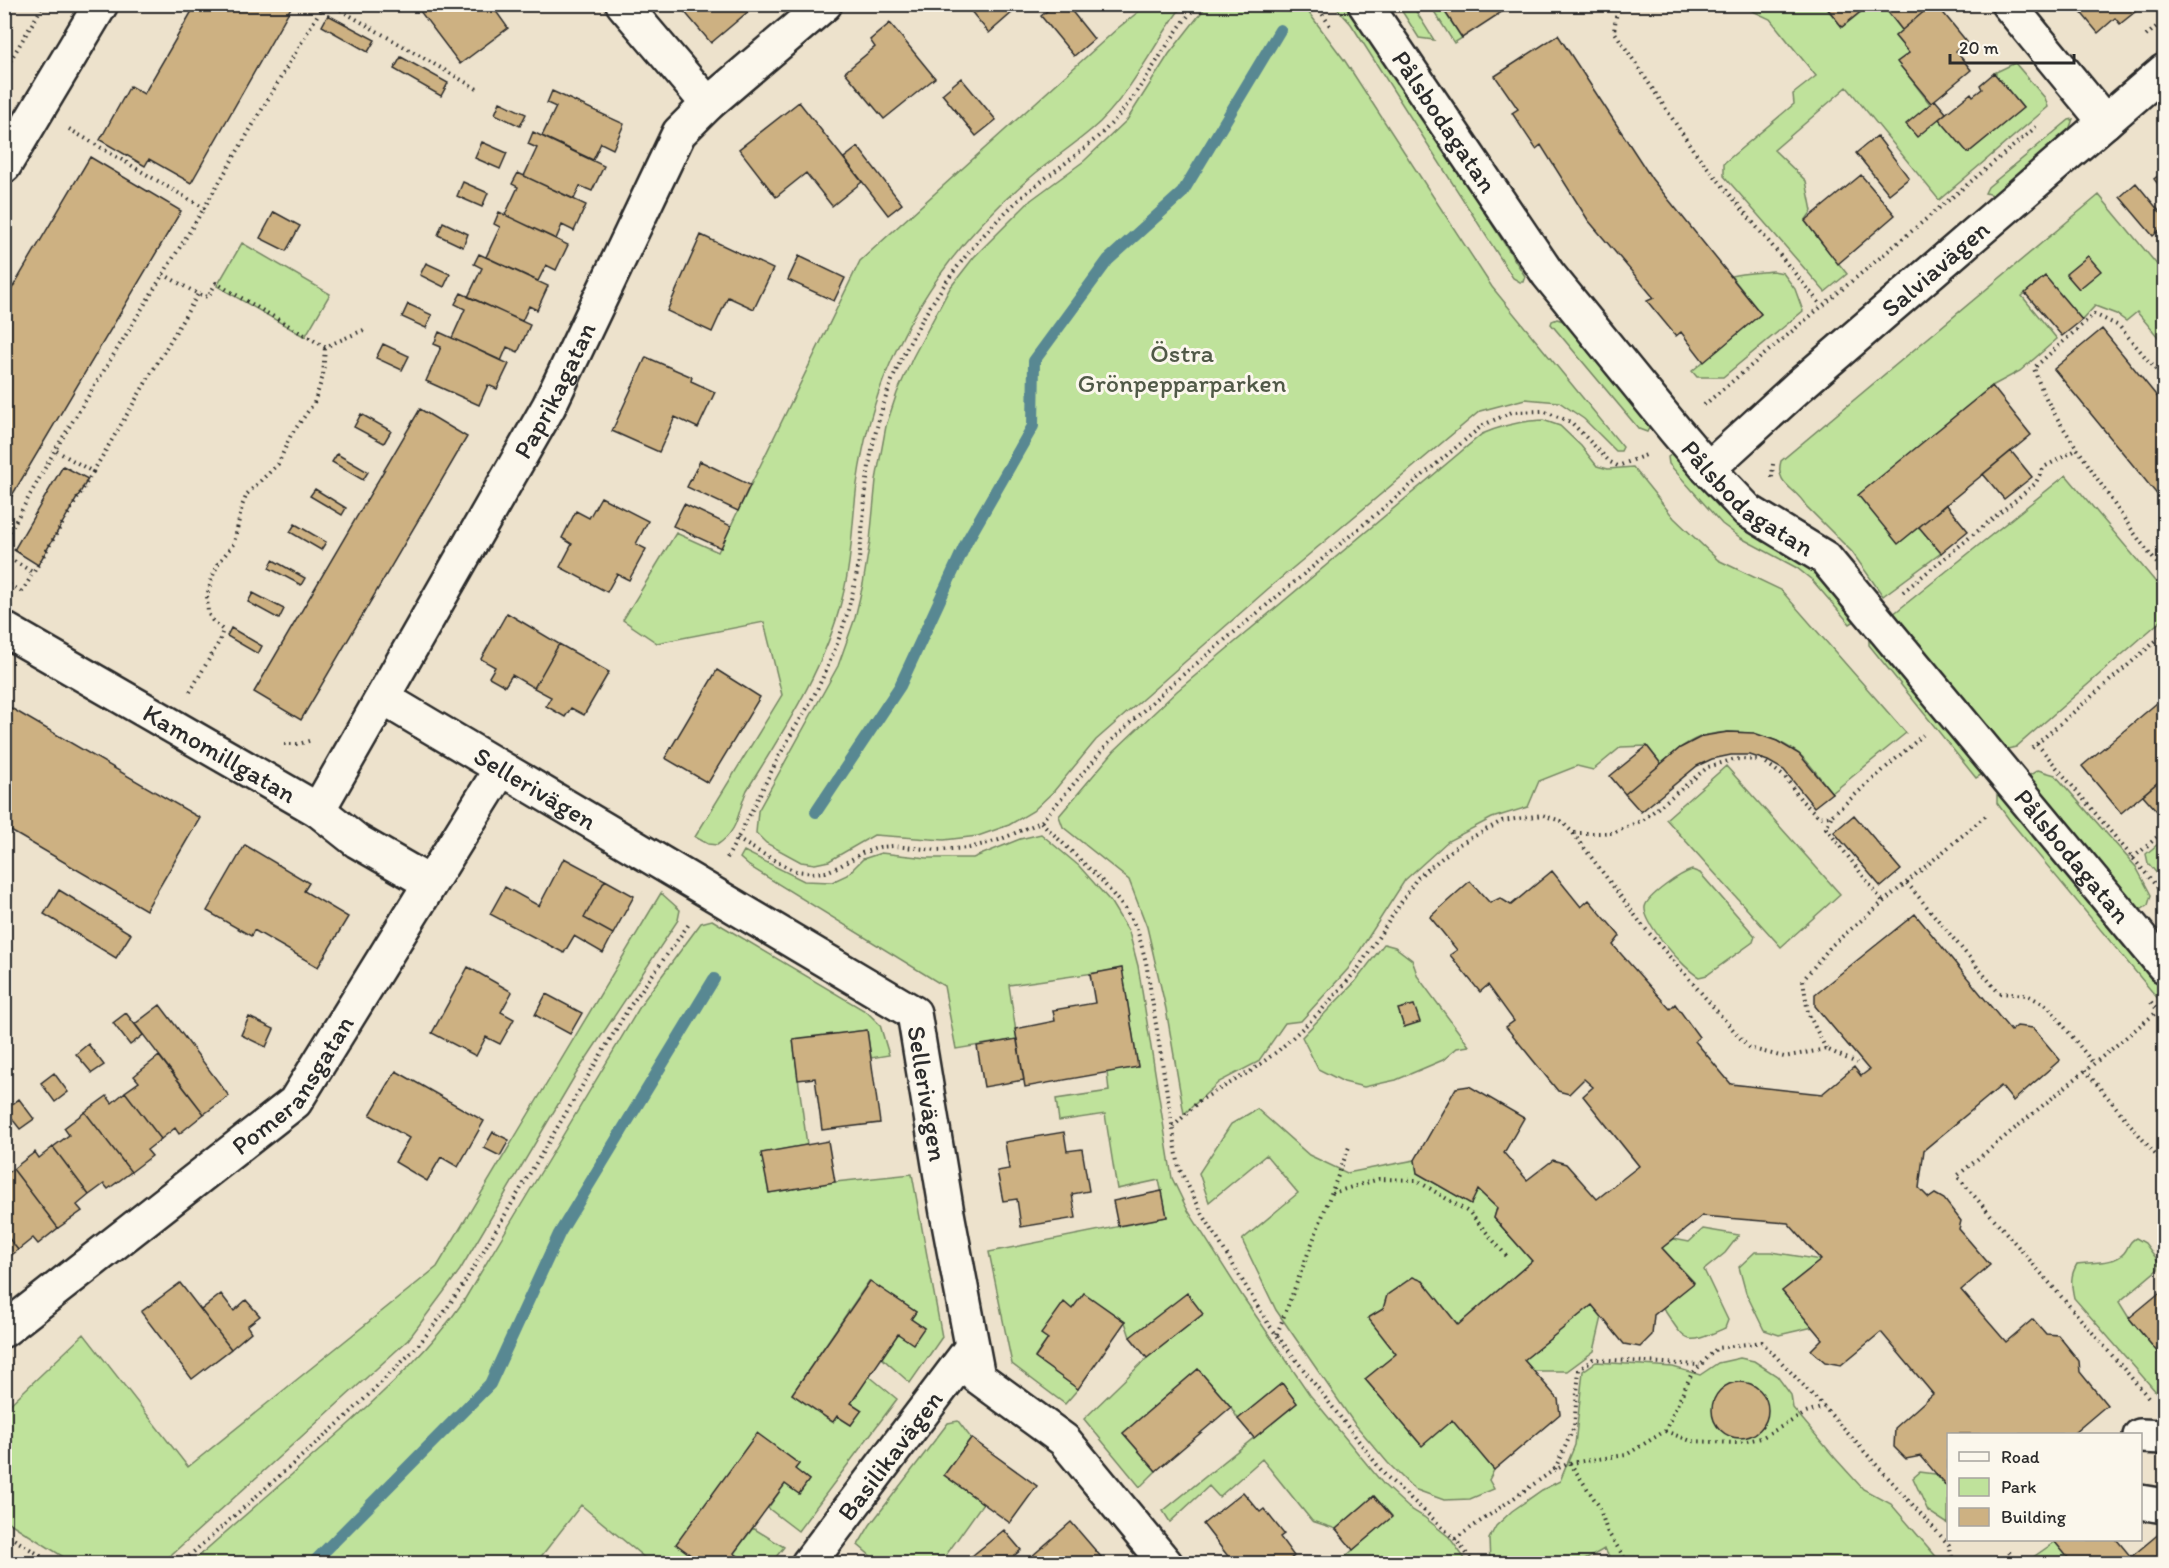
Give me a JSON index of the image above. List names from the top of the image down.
{
  "streets": {
    "street": [
      "Pålsbodagatan",
      "Salviavägen",
      "Paprikagatan",
      "Kamomillgatan",
      "Sellerivägen",
      "Pomeransgatan",
      "Basilikavägen"
    ]
  },
  "crossings": [
    ["Pålsbodagatan", "Salviavägen"],
    ["Paprikagatan", "Kamomillgatan"],
    ["Paprikagatan", "Sellerivägen"],
    ["Kamomillgatan", "Pomeransgatan"],
    ["Sellerivägen", "Pomeransgatan"],
    ["Sellerivägen", "Basilikavägen"]
  ],
  "parks": ["Östra Grönpepparparken"],
  "legend": ["Road", "Park", "Building"],
  "scale_bar": "20 m"
}
